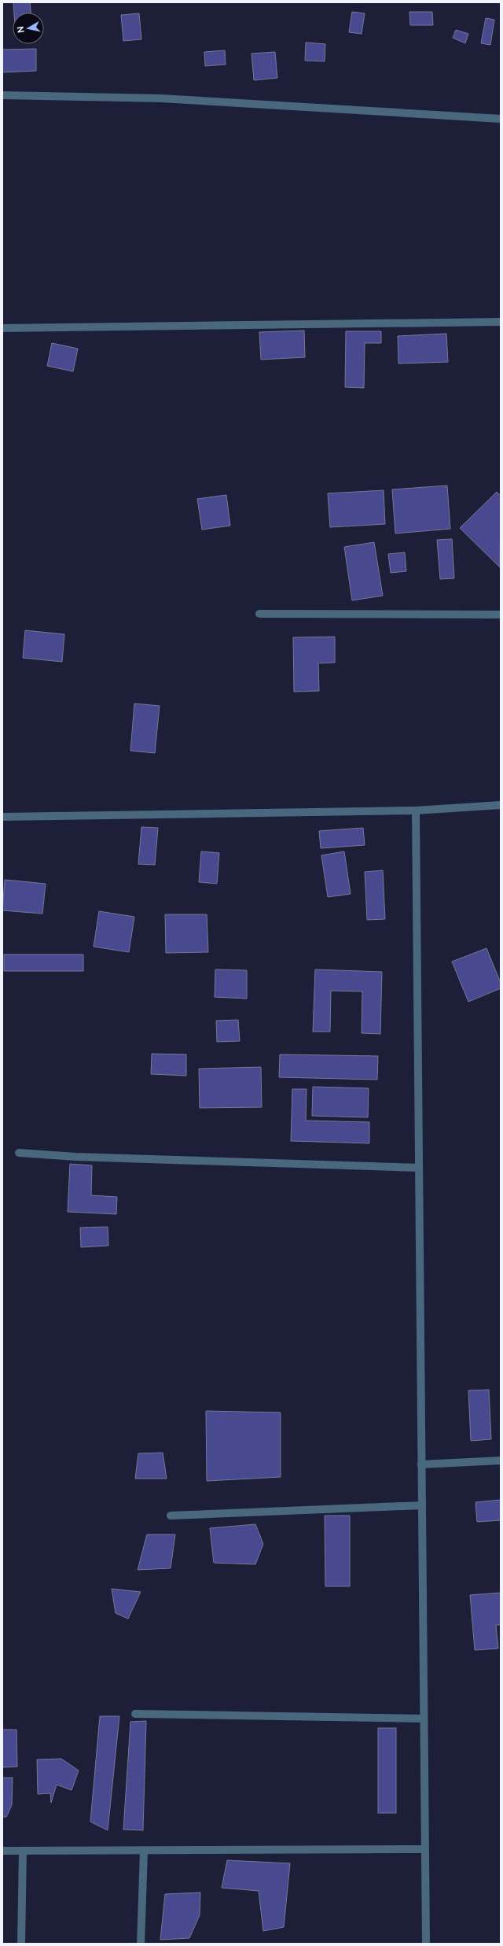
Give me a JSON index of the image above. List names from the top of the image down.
{
  "north": "left"
}
